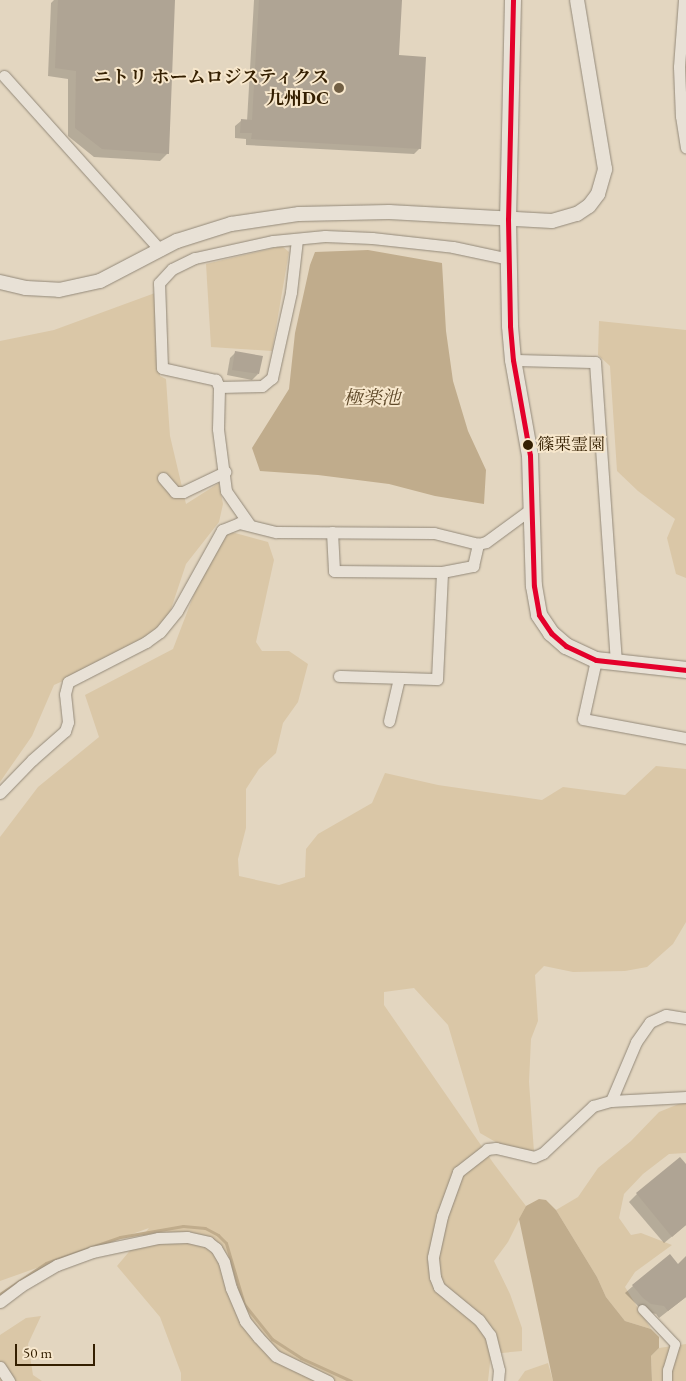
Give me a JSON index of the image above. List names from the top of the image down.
{
  "water": ["極楽池"],
  "places": ["ニトリ ホームロジスティクス 九州DC", "篠栗霊園"],
  "scale_bar": "50 m"
}
